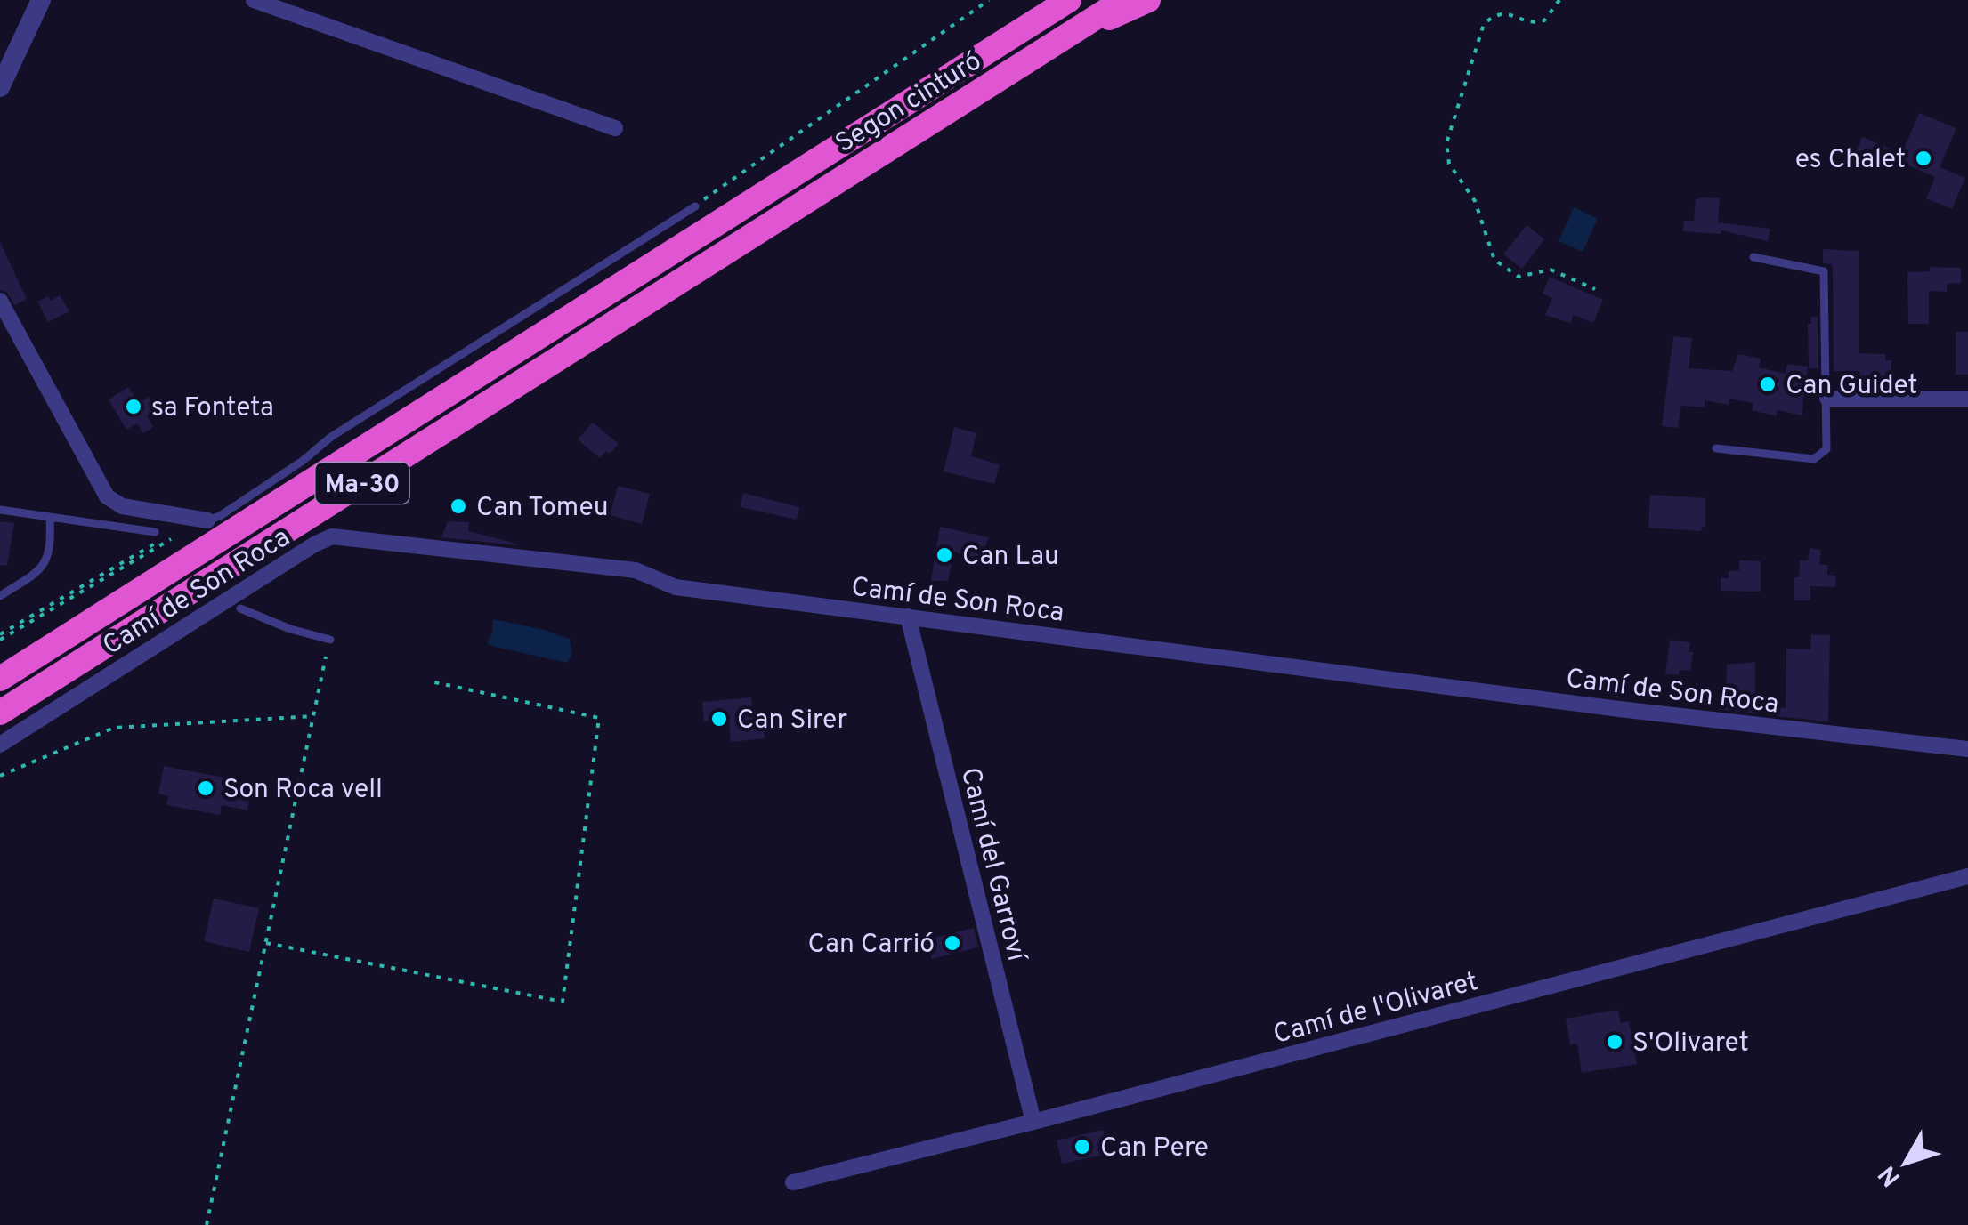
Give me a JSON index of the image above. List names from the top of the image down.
{
  "streets": {
    "highway": ["Segon cinturó", "Ma-30"],
    "street": ["Camí de Son Roca", "Camí del Garroví", "Camí de l'Olivaret"]
  },
  "crossings": [
    ["Camí de Son Roca", "Camí del Garroví"],
    ["Camí del Garroví", "Camí de l'Olivaret"]
  ],
  "places": [
    "es Chalet",
    "Can Guidet",
    "sa Fonteta",
    "Can Tomeu",
    "Can Lau",
    "Can Sirer",
    "Son Roca vell",
    "Can Carrió",
    "S'Olivaret",
    "Can Pere"
  ],
  "north": "bottom left"
}
